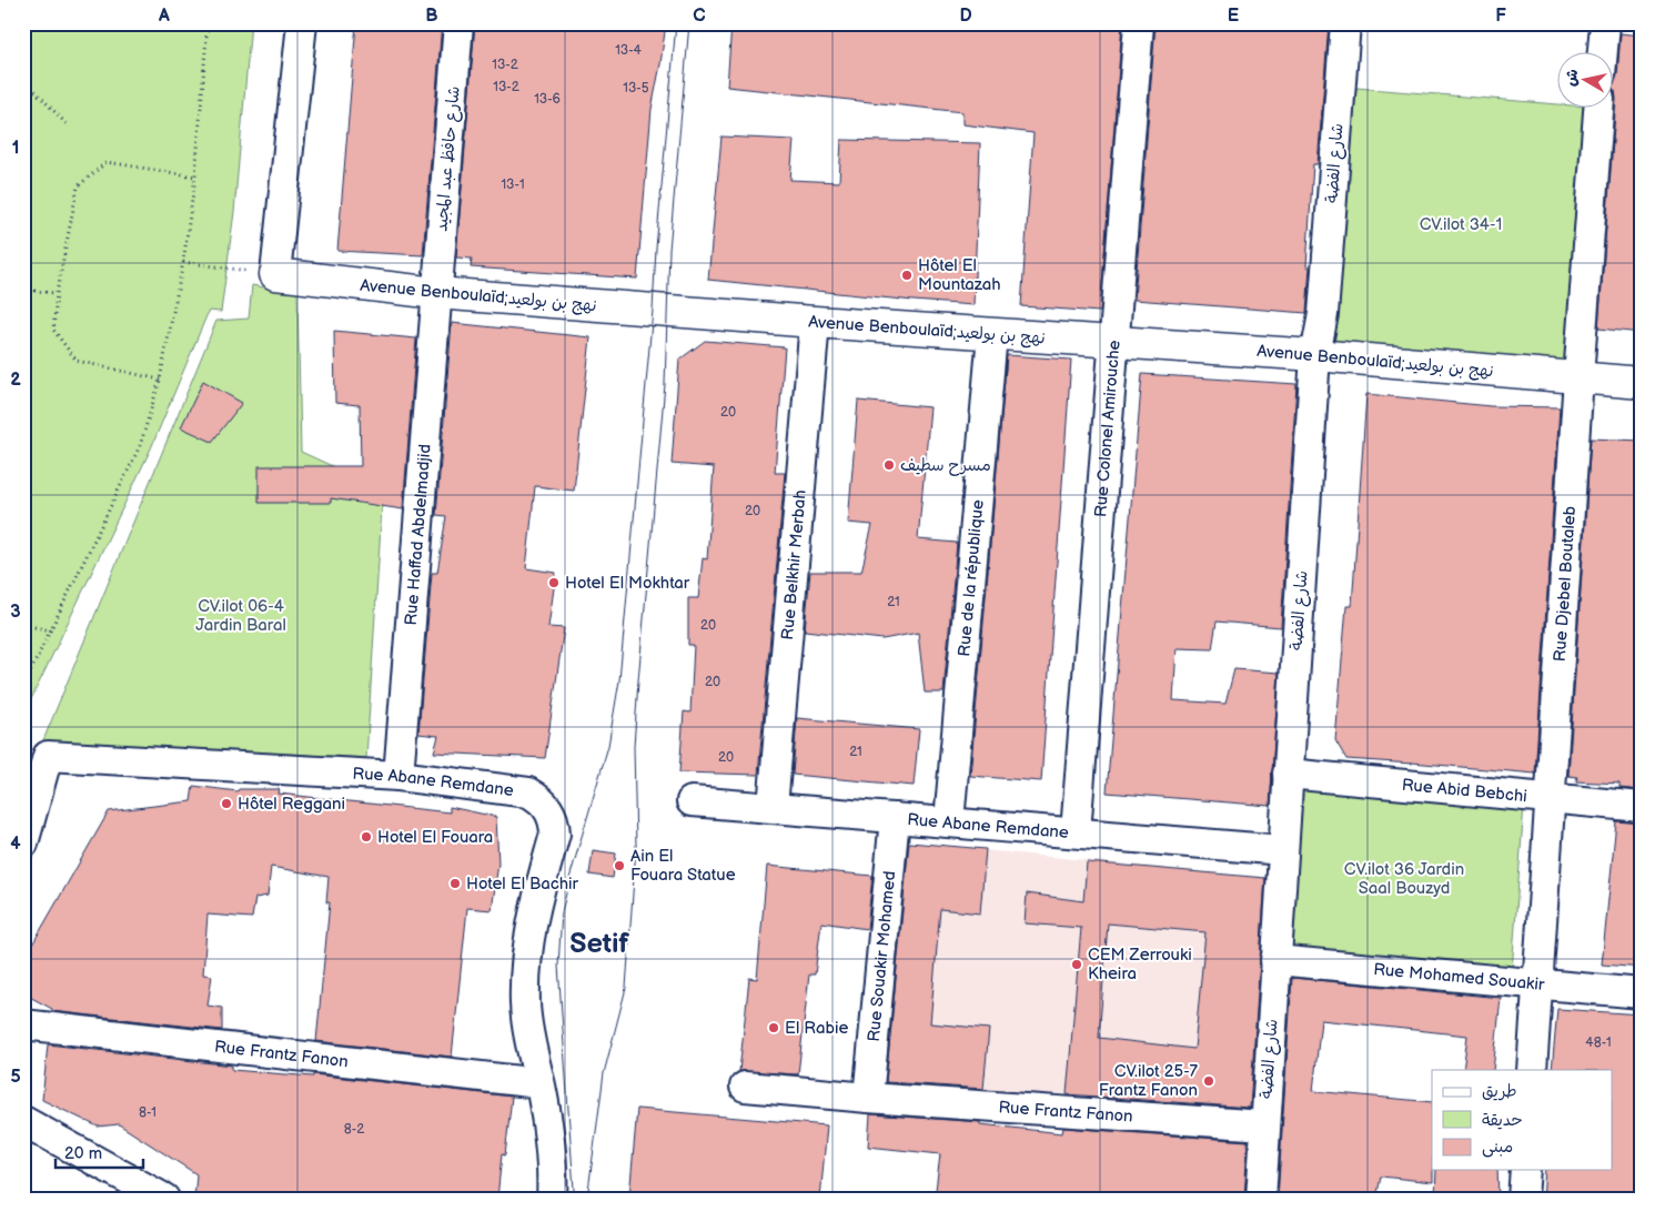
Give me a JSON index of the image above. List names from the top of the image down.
{
  "streets": {
    "street": [
      "شارع حافظ عبد المجيد",
      "شارع الفضة",
      "Avenue Benboulaïd;نهج بن بولعيد",
      "Rue Colonel Amirouche",
      "Rue Haffad Abdelmadjid",
      "Rue Belkhir Merbah",
      "Rue de la république",
      "Rue Djebel Boutaleb",
      "Rue Abane Remdane",
      "Rue Abid Bebchi",
      "Rue Souakir Mohamed",
      "Rue Mohamed Souakir",
      "Rue Frantz Fanon"
    ]
  },
  "crossings": [
    ["شارع حافظ عبد المجيد", "Avenue Benboulaïd;نهج بن بولعيد"],
    ["شارع حافظ عبد المجيد", "Rue Haffad Abdelmadjid"],
    ["شارع الفضة", "Avenue Benboulaïd;نهج بن بولعيد"],
    ["شارع الفضة", "Rue Abane Remdane"],
    ["شارع الفضة", "Rue Abid Bebchi"],
    ["شارع الفضة", "Rue Mohamed Souakir"],
    ["شارع الفضة", "Rue Frantz Fanon"],
    ["Avenue Benboulaïd;نهج بن بولعيد", "Rue Colonel Amirouche"],
    ["Avenue Benboulaïd;نهج بن بولعيد", "Rue Haffad Abdelmadjid"],
    ["Avenue Benboulaïd;نهج بن بولعيد", "Rue Belkhir Merbah"],
    ["Avenue Benboulaïd;نهج بن بولعيد", "Rue de la république"],
    ["Avenue Benboulaïd;نهج بن بولعيد", "Rue Djebel Boutaleb"],
    ["Rue Colonel Amirouche", "Rue Abane Remdane"],
    ["Rue Haffad Abdelmadjid", "Rue Abane Remdane"],
    ["Rue Belkhir Merbah", "Rue Abane Remdane"],
    ["Rue de la république", "Rue Abane Remdane"],
    ["Rue Djebel Boutaleb", "Rue Abid Bebchi"],
    ["Rue Djebel Boutaleb", "Rue Mohamed Souakir"],
    ["Rue Abane Remdane", "Rue Souakir Mohamed"],
    ["Rue Abane Remdane", "Rue Frantz Fanon"],
    ["Rue Souakir Mohamed", "Rue Frantz Fanon"]
  ],
  "districts": ["Setif"],
  "parks": ["CV.ilot 34-1", "CV.ilot 06-4 Jardin Baral", "CV.ilot 36 Jardin Saal Bouzyd"],
  "places": [
    "Hôtel El Mountazah",
    "مسرح سطيف",
    "Hotel El Mokhtar",
    "Hôtel Reggani",
    "Hotel El Fouara",
    "Ain El Fouara Statue",
    "Hotel El Bachir",
    "CEM Zerrouki Kheira",
    "El Rabie",
    "CV.ilot 25-7 Frantz Fanon"
  ],
  "house_numbers": [
    "13-4",
    "13-2",
    "13-2",
    "13-5",
    "13-6",
    "13-1",
    "20",
    "20",
    "21",
    "20",
    "20",
    "21",
    "20",
    "48-1",
    "8-1",
    "8-2"
  ],
  "legend": ["طريق", "حديقة", "مبنى"],
  "scale_bar": "20 m",
  "north": "left",
  "grid": {
    "columns": [
      "A",
      "B",
      "C",
      "D",
      "E",
      "F"
    ],
    "rows": [
      "1",
      "2",
      "3",
      "4",
      "5"
    ]
  }
}
